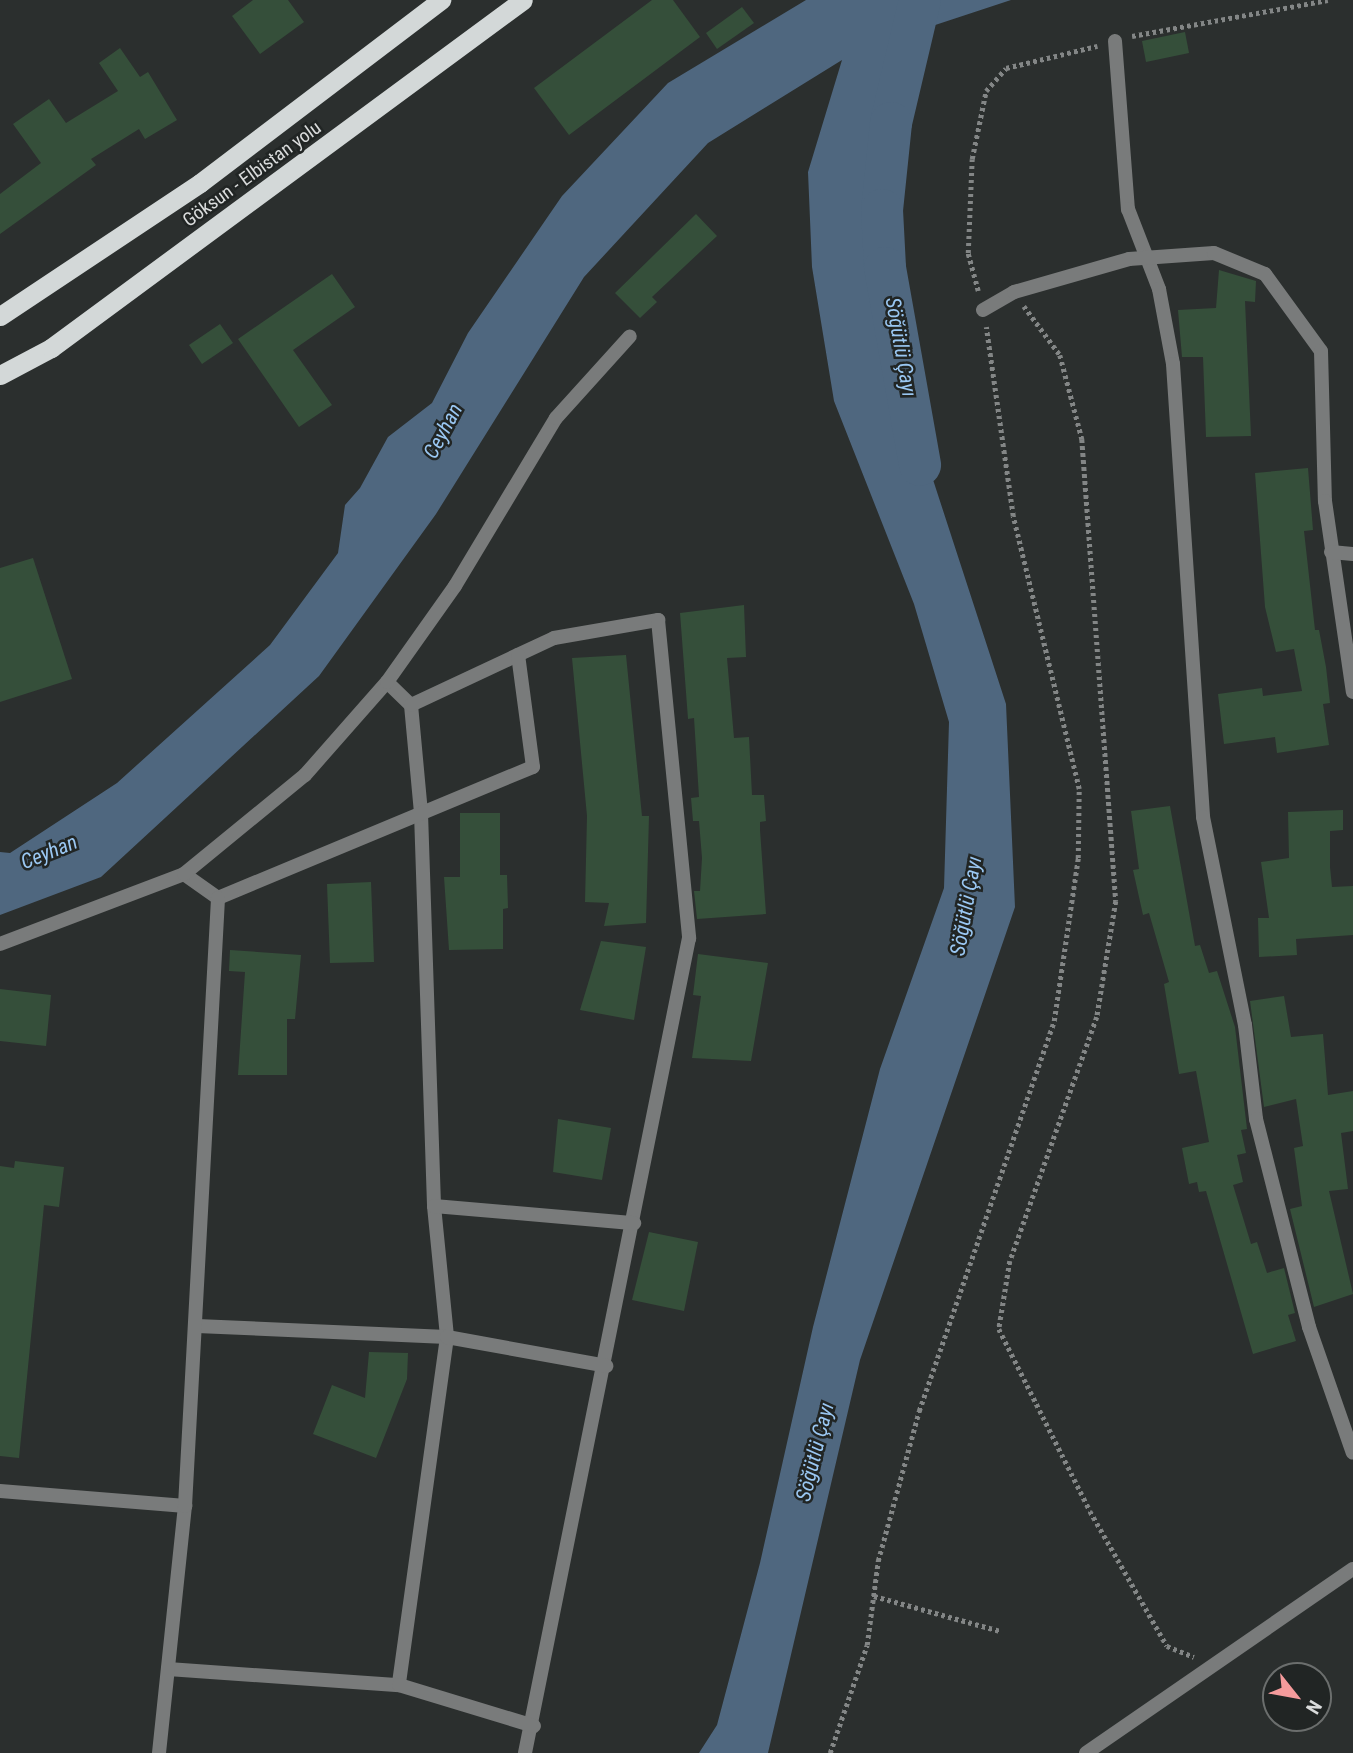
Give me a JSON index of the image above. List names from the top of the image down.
{
  "streets": {
    "highway": ["Göksun - Elbistan yolu"]
  },
  "water": ["Söğütlü Çayı", "Ceyhan"],
  "north": "bottom right"
}
